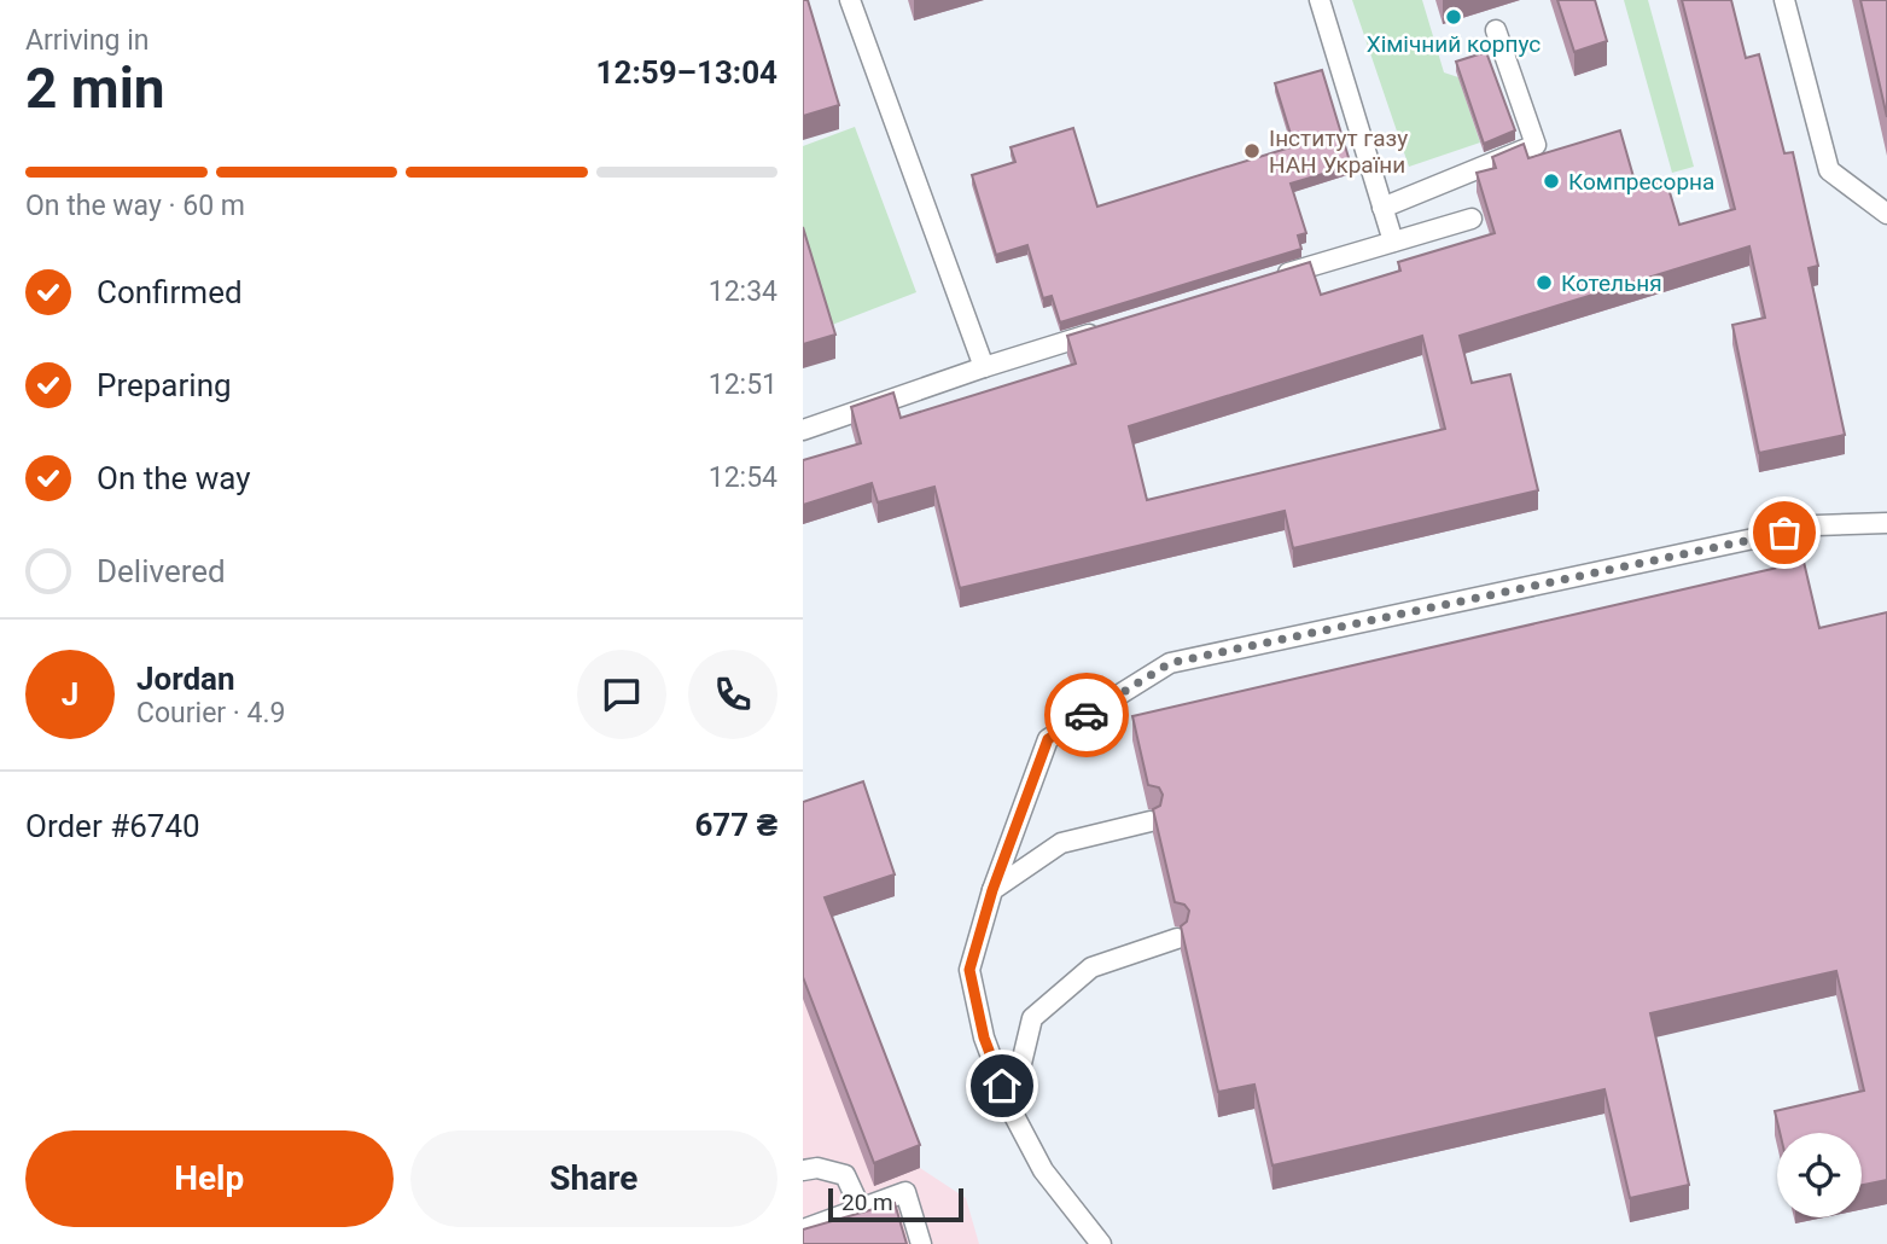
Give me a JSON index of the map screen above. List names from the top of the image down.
{
  "places": [
    "Хімічний корпус",
    "Інститут газу НАН України",
    "Компресорна",
    "Котельня"
  ],
  "scale_bar": "20 m",
  "page": {
    "heading": ["2 min", "Arriving in", "12:59–13:04"],
    "panel": [
      "Jordan",
      "Courier · 4.9",
      "Order #6740",
      "677 ₴"
    ],
    "bar": "On the way · 60 m",
    "list": [
      ["Confirmed", "12:34"],
      ["Preparing", "12:51"],
      ["On the way", "12:54"],
      "Delivered"
    ],
    "round": "J",
    "buttons": ["Help", "Share"],
    "scale": "20 m"
  }
}
